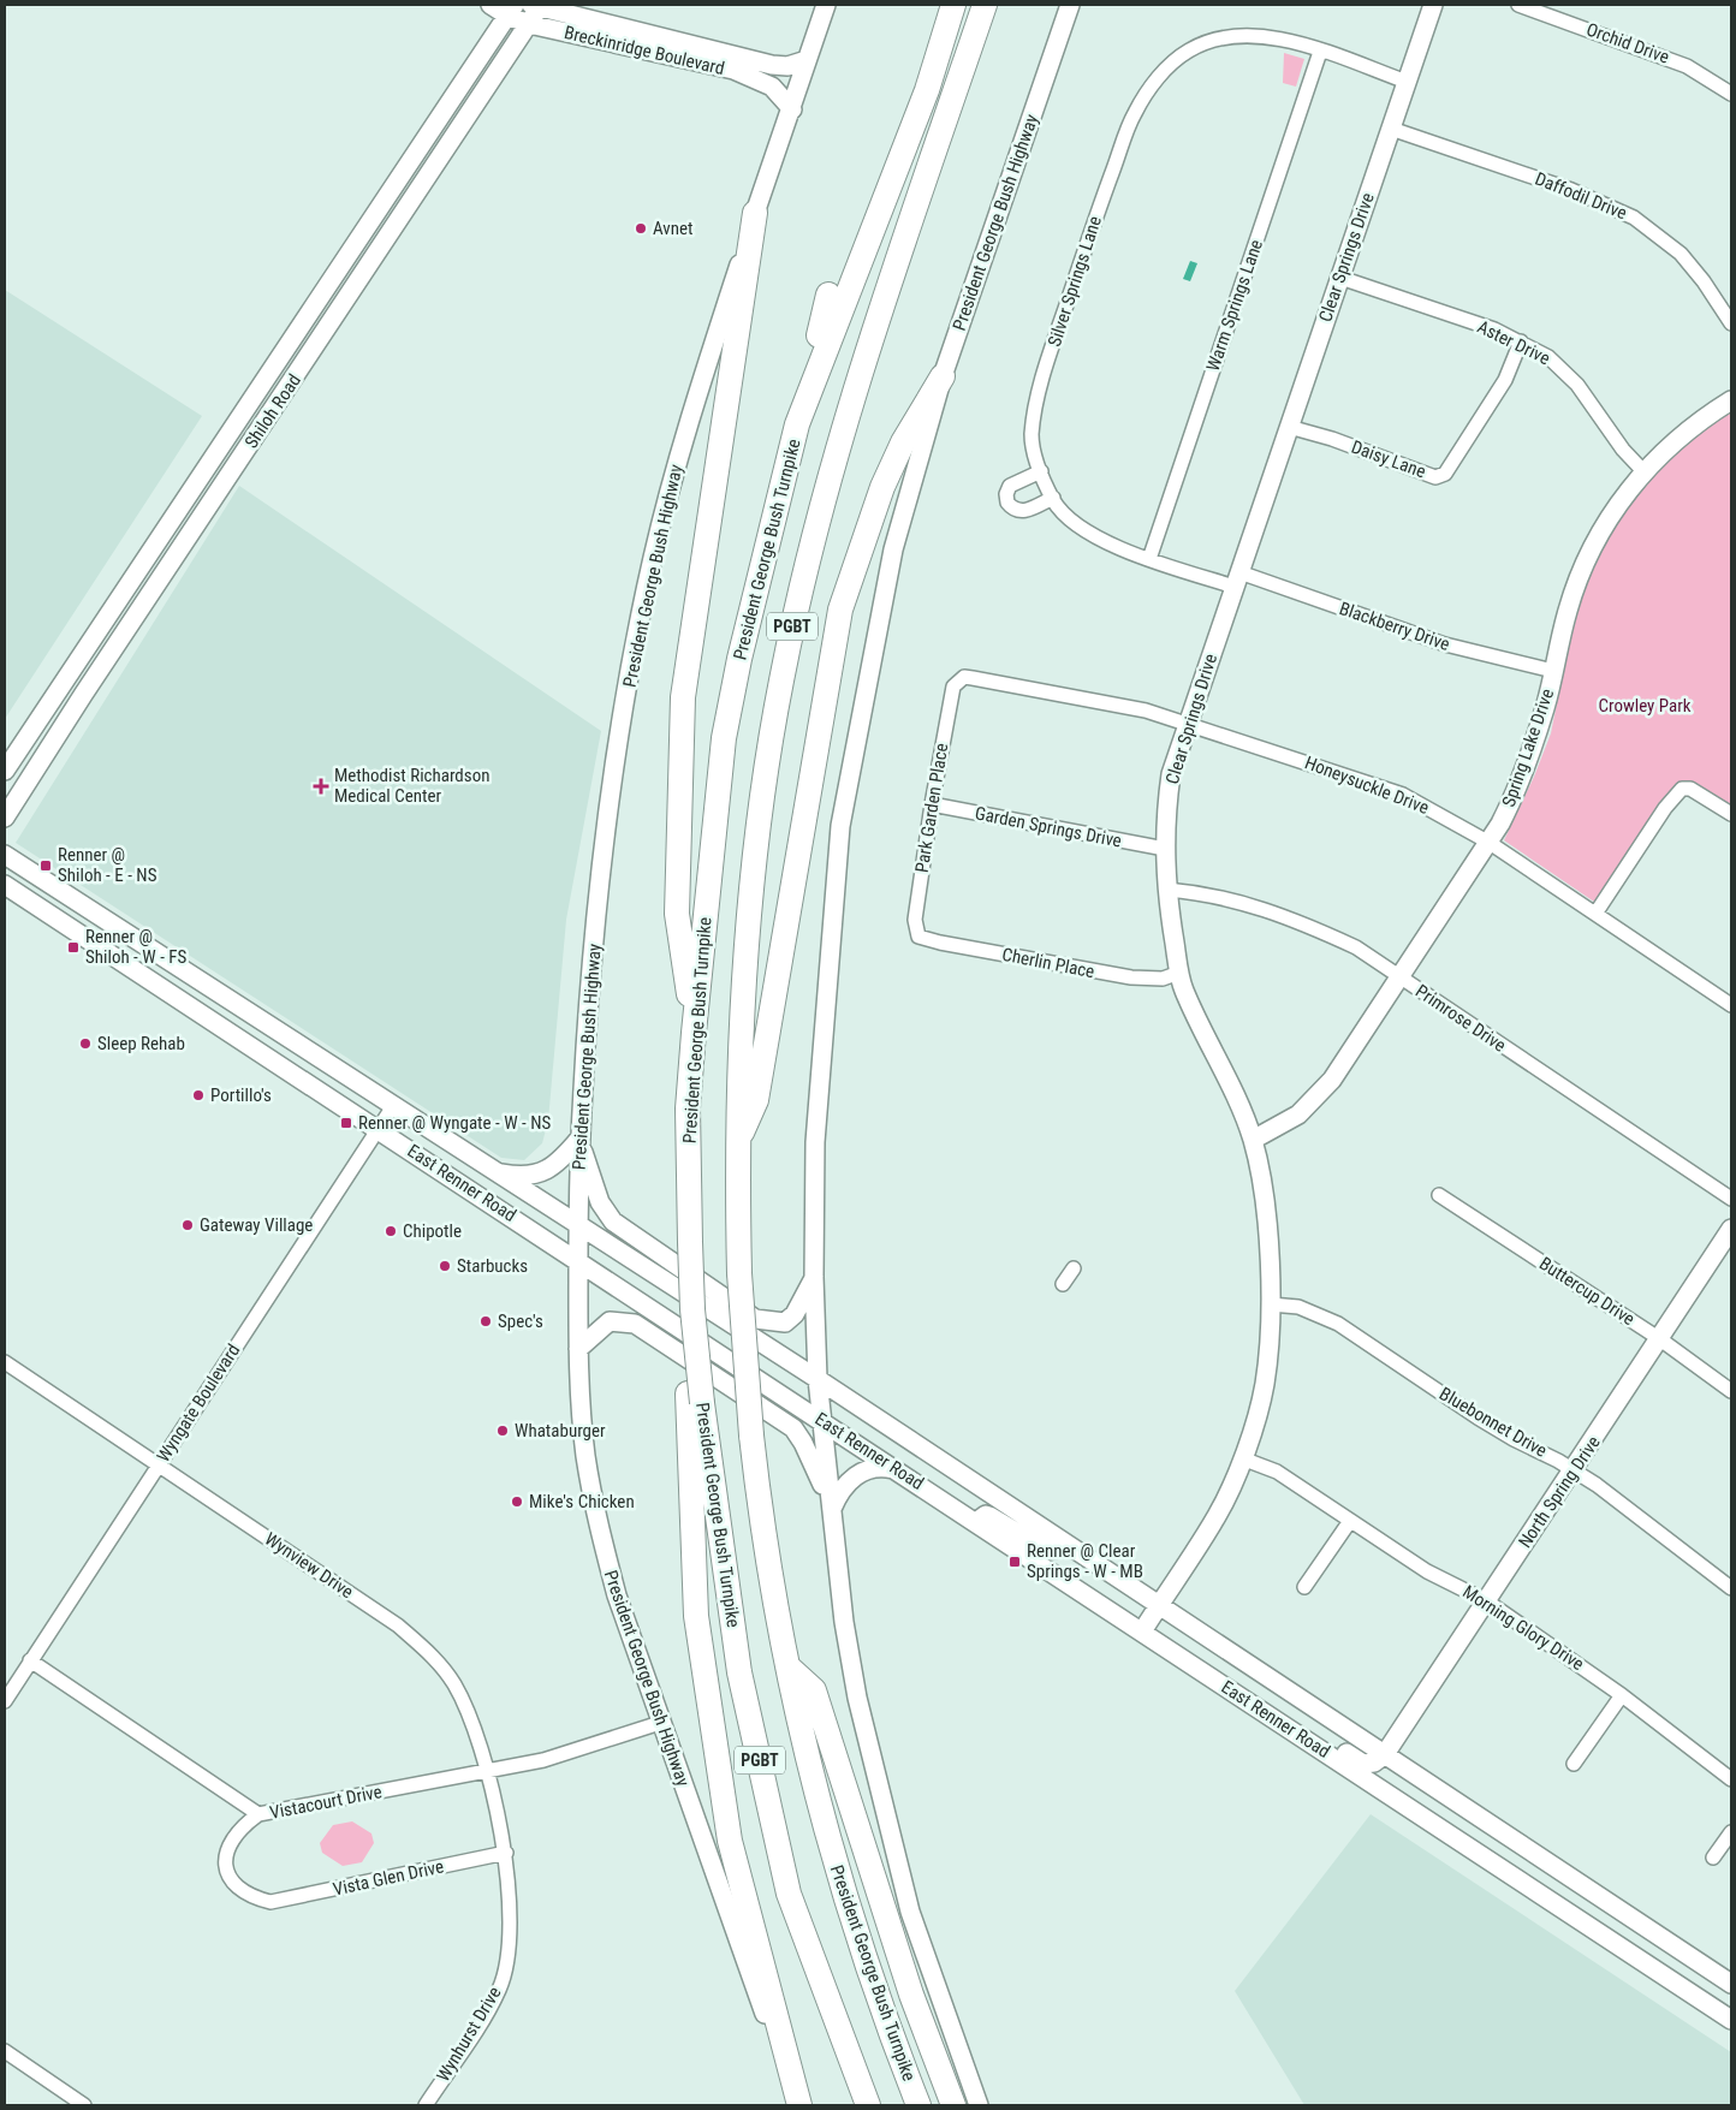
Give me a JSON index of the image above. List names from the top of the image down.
{
  "streets": {
    "highway": ["President George Bush Turnpike", "PGBT"],
    "main road": [
      "Breckinridge Boulevard",
      "President George Bush Highway",
      "Clear Springs Drive",
      "Shiloh Road",
      "Spring Lake Drive",
      "East Renner Road",
      "North Spring Drive"
    ],
    "street": [
      "Orchid Drive",
      "Daffodil Drive",
      "Silver Springs Lane",
      "Warm Springs Lane",
      "Aster Drive",
      "Daisy Lane",
      "Blackberry Drive",
      "Honeysuckle Drive",
      "Park Garden Place",
      "Garden Springs Drive",
      "Cherlin Place",
      "Primrose Drive",
      "Buttercup Drive",
      "Wyngate Boulevard",
      "Bluebonnet Drive",
      "Wynview Drive",
      "Morning Glory Drive",
      "Vistacourt Drive",
      "Vista Glen Drive",
      "Wynhurst Drive"
    ]
  },
  "crossings": [
    ["Breckinridge Boulevard", "President George Bush Highway"],
    ["Breckinridge Boulevard", "Shiloh Road"],
    ["Daffodil Drive", "Clear Springs Drive"],
    ["President George Bush Highway", "East Renner Road"],
    ["President George Bush Highway", "Vistacourt Drive"],
    ["Clear Springs Drive", "Silver Springs Lane"],
    ["Clear Springs Drive", "Aster Drive"],
    ["Clear Springs Drive", "Daisy Lane"],
    ["Clear Springs Drive", "Blackberry Drive"],
    ["Clear Springs Drive", "Spring Lake Drive"],
    ["Clear Springs Drive", "Honeysuckle Drive"],
    ["Clear Springs Drive", "Garden Springs Drive"],
    ["Clear Springs Drive", "Cherlin Place"],
    ["Clear Springs Drive", "Primrose Drive"],
    ["Clear Springs Drive", "East Renner Road"],
    ["Clear Springs Drive", "Bluebonnet Drive"],
    ["Clear Springs Drive", "Morning Glory Drive"],
    ["Silver Springs Lane", "Warm Springs Lane"],
    ["Silver Springs Lane", "Blackberry Drive"],
    ["Aster Drive", "Daisy Lane"],
    ["Aster Drive", "Spring Lake Drive"],
    ["Blackberry Drive", "Spring Lake Drive"],
    ["Spring Lake Drive", "Honeysuckle Drive"],
    ["Spring Lake Drive", "Primrose Drive"],
    ["Honeysuckle Drive", "Park Garden Place"],
    ["Park Garden Place", "Garden Springs Drive"],
    ["Park Garden Place", "Cherlin Place"],
    ["East Renner Road", "Wyngate Boulevard"],
    ["East Renner Road", "North Spring Drive"],
    ["Buttercup Drive", "North Spring Drive"],
    ["Wyngate Boulevard", "Wynview Drive"],
    ["Wyngate Boulevard", "Vistacourt Drive"],
    ["Bluebonnet Drive", "North Spring Drive"],
    ["North Spring Drive", "Morning Glory Drive"],
    ["Wynview Drive", "Vistacourt Drive"],
    ["Wynview Drive", "Vista Glen Drive"],
    ["Wynview Drive", "Wynhurst Drive"],
    ["Vistacourt Drive", "Vista Glen Drive"],
    ["Vista Glen Drive", "Wynhurst Drive"]
  ],
  "parks": ["Crowley Park"],
  "places": {
    "other": [
      "Avnet",
      "Sleep Rehab",
      "Portillo's",
      "Gateway Village",
      "Chipotle",
      "Starbucks",
      "Spec's",
      "Whataburger",
      "Mike's Chicken"
    ],
    "health": ["Methodist Richardson Medical Center"],
    "transit": [
      "Renner @ Shiloh - E - NS",
      "Renner @ Shiloh - W - FS",
      "Renner @ Wyngate - W - NS",
      "Renner @ Clear Springs - W - MB"
    ]
  }
}
